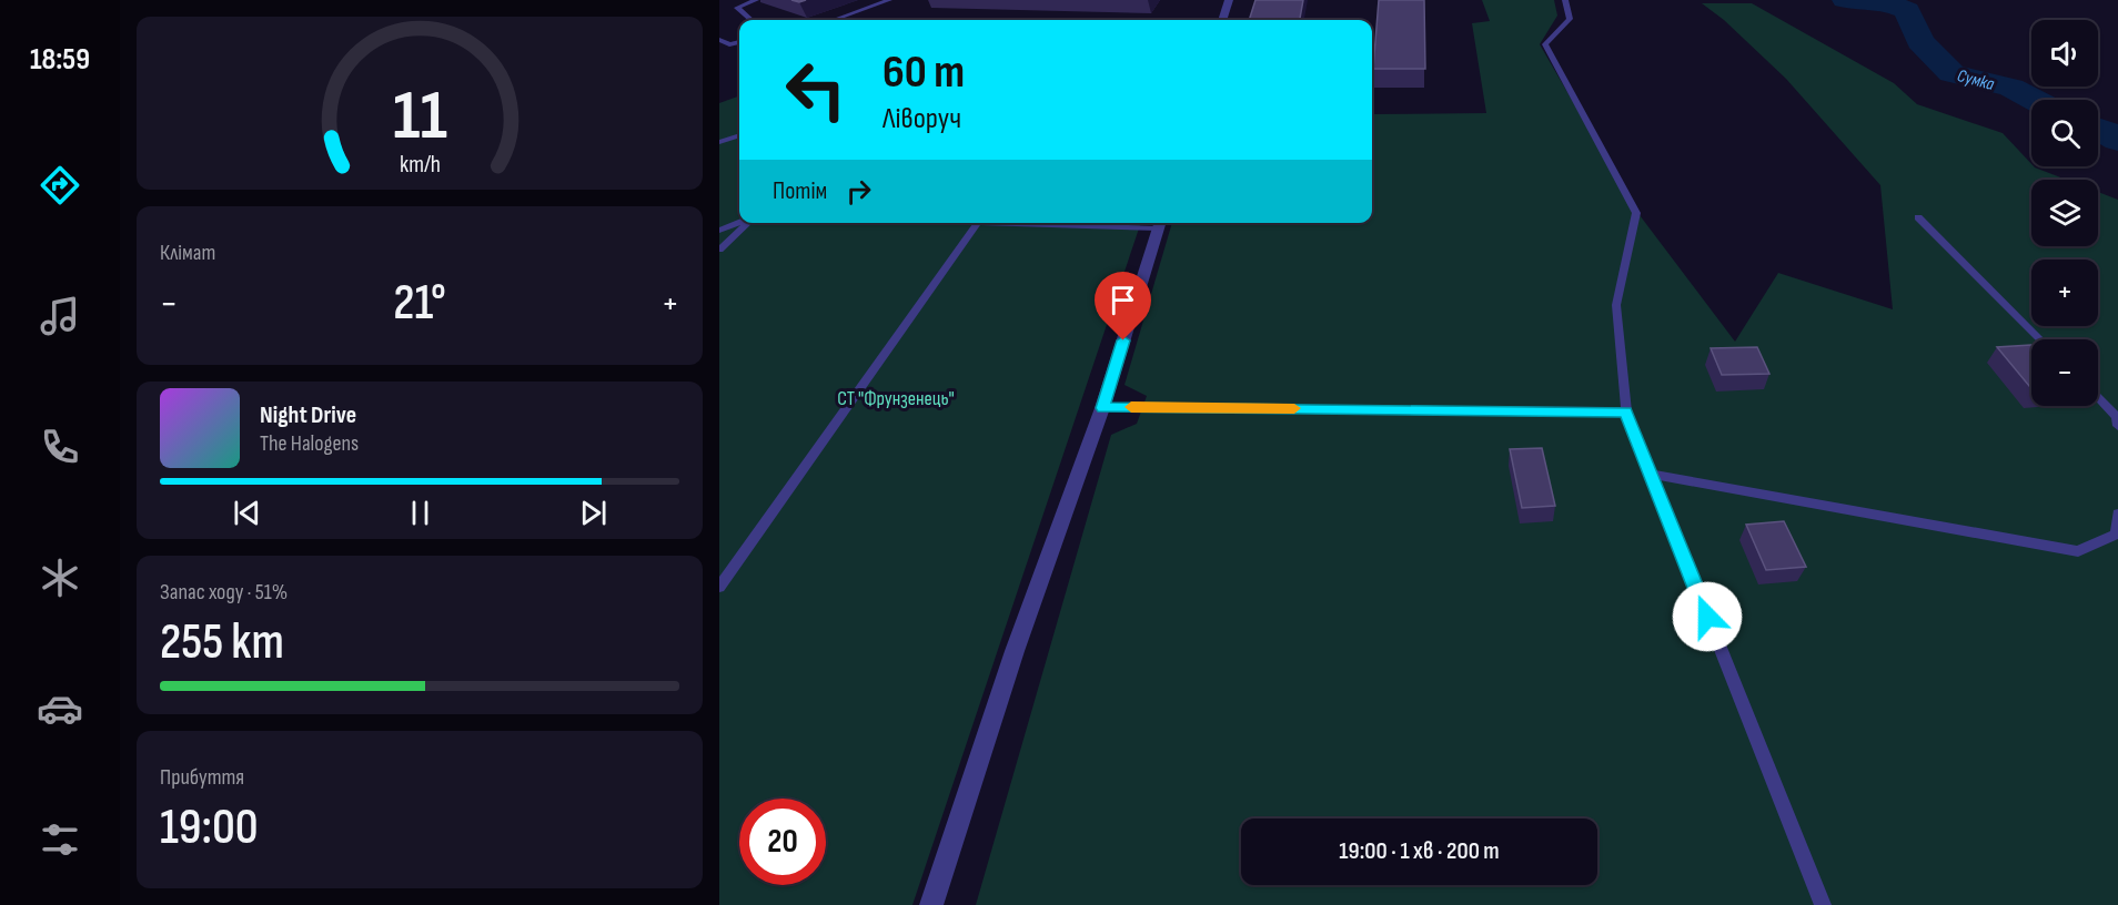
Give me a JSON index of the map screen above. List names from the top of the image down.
{
  "water": ["Сумка"],
  "parks": ["СТ \"Фрунзенець\""],
  "page": {
    "tabs": "18:59",
    "map_buttons": ["+", "−"],
    "turn": ["60 m", "Ліворуч"],
    "then": "Потім",
    "tile": [
      "Клімат",
      ["Запас ходу · 51%", "255 km"],
      ["Прибуття", "19:00"]
    ],
    "heat": ["−", "21°", "+"],
    "song": ["Night Drive", "The Halogens"],
    "limit": "20",
    "trip": "19:00 · 1 хв · 200 m",
    "gauge": ["11", "km/h"]
  }
}
